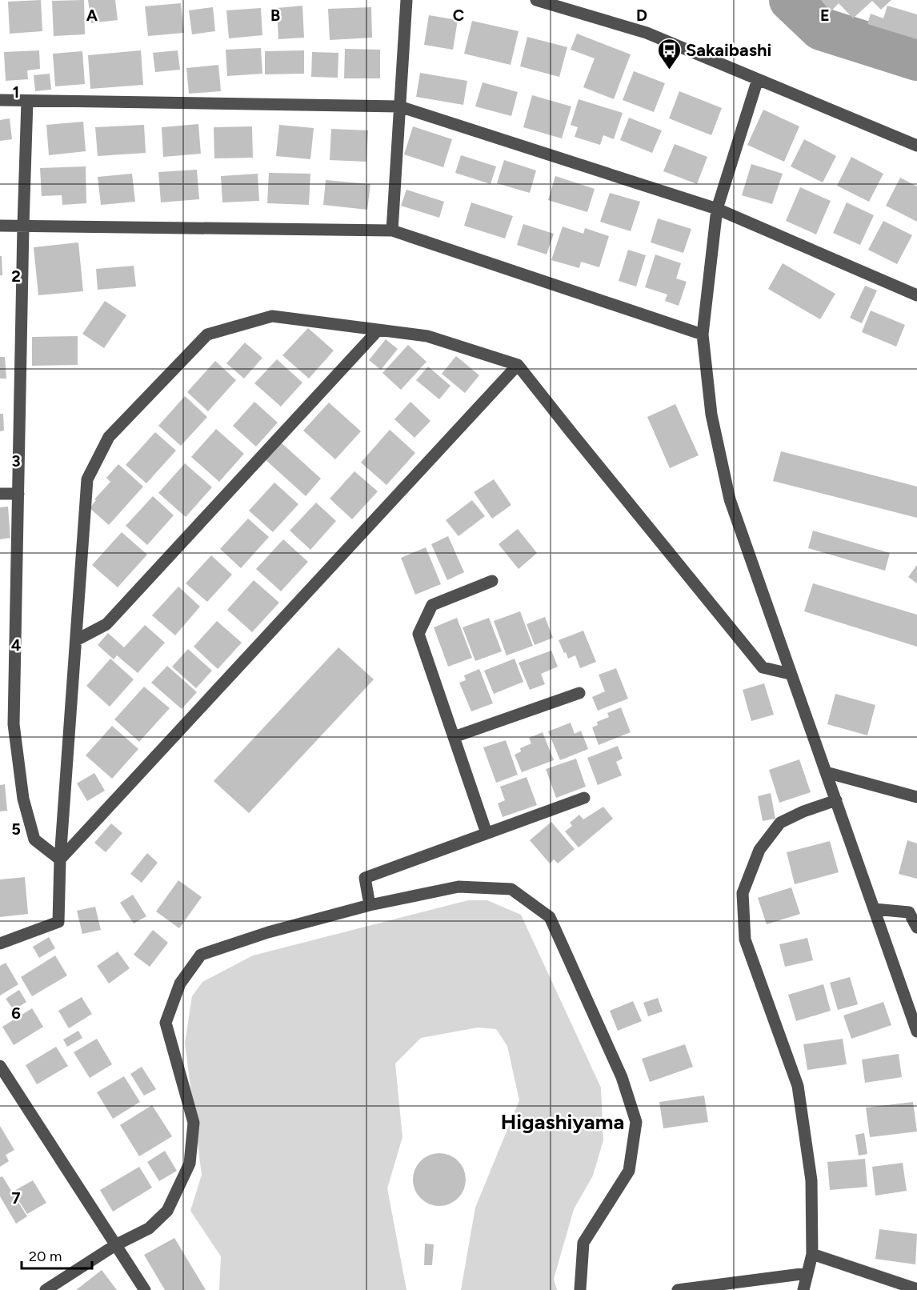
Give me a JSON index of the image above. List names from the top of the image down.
{
  "districts": ["Higashiyama"],
  "places": {
    "bus stop": ["Sakaibashi"]
  },
  "scale_bar": "20 m",
  "grid": {
    "columns": [
      "A",
      "B",
      "C",
      "D",
      "E"
    ],
    "rows": [
      "1",
      "2",
      "3",
      "4",
      "5",
      "6",
      "7"
    ]
  }
}
